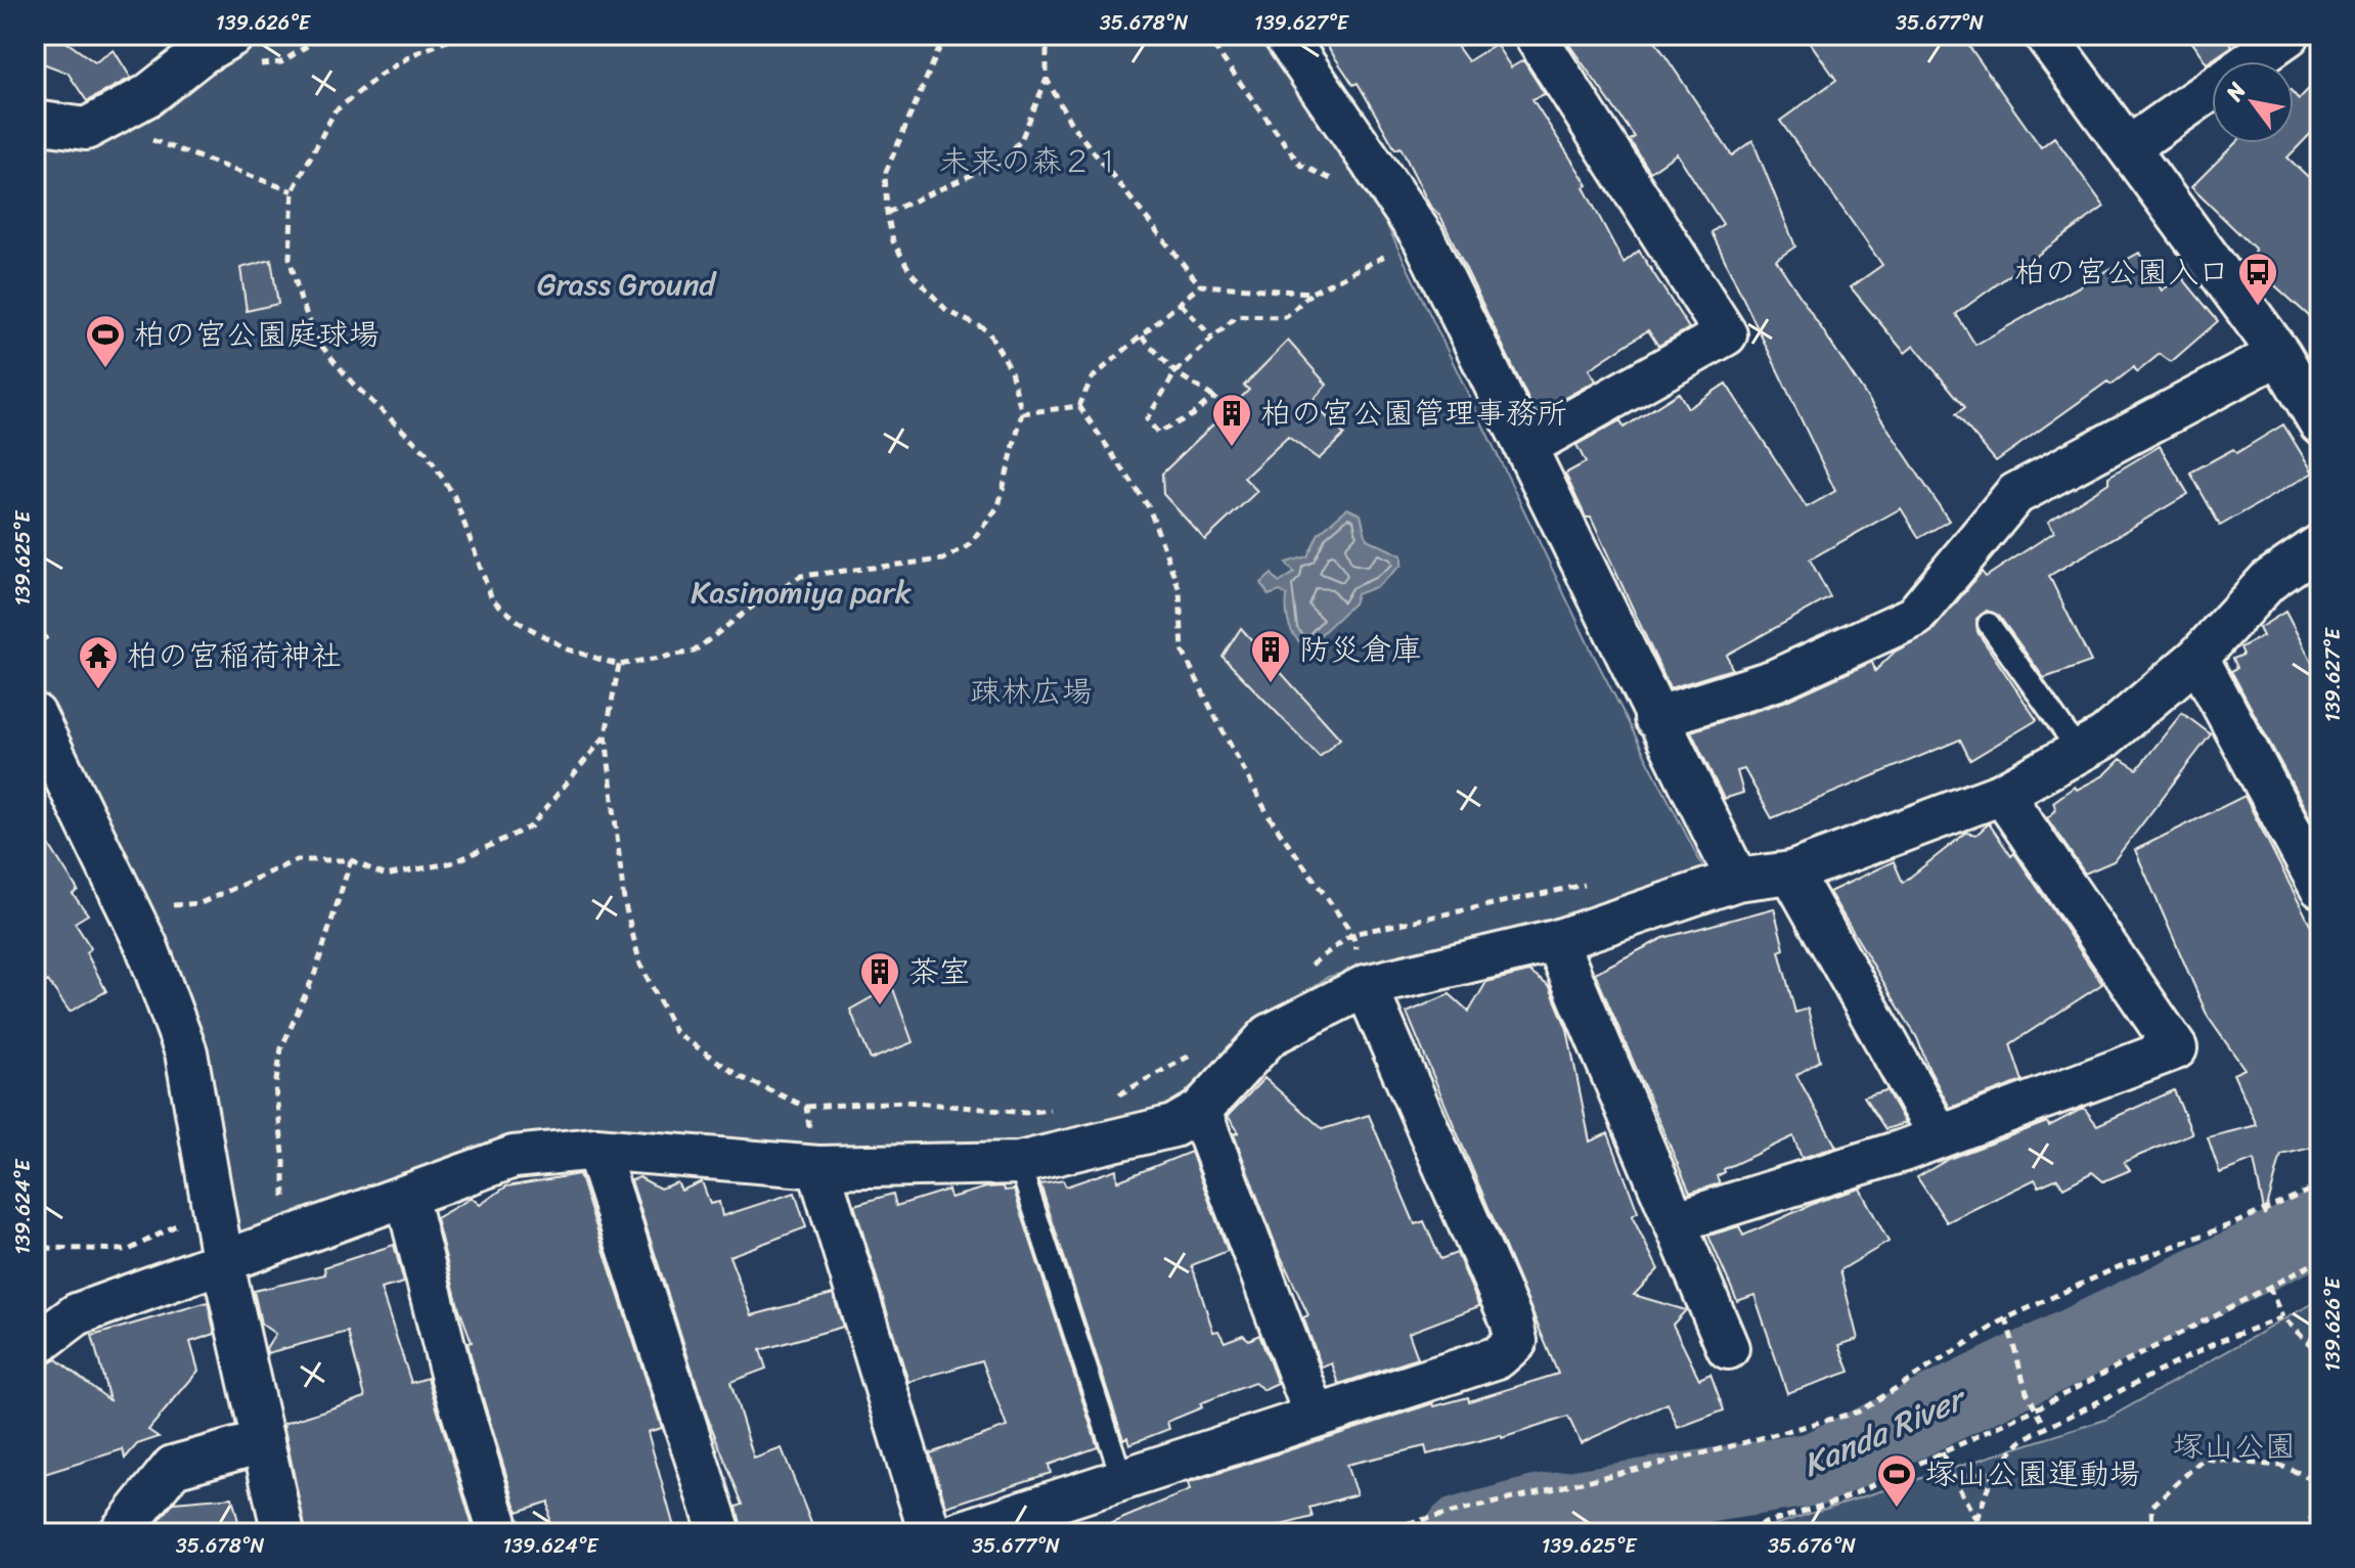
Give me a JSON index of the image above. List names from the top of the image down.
{
  "water": ["Kanda River"],
  "parks": [
    "未来の森２１",
    "Grass Ground",
    "Kasinomiya park",
    "疎林広場",
    "塚山公園"
  ],
  "places": {
    "bus stop": ["柏の宮公園入口"],
    "sports": ["柏の宮公園庭球場", "塚山公園運動場"],
    "building": ["柏の宮公園管理事務所", "防災倉庫", "茶室"],
    "temple": ["柏の宮稲荷神社"]
  },
  "north": "top left",
  "coordinates": [
    "139.626°E",
    "35.678°N",
    "139.627°E",
    "35.677°N",
    "139.625°E",
    "139.624°E",
    "35.676°N"
  ]
}
